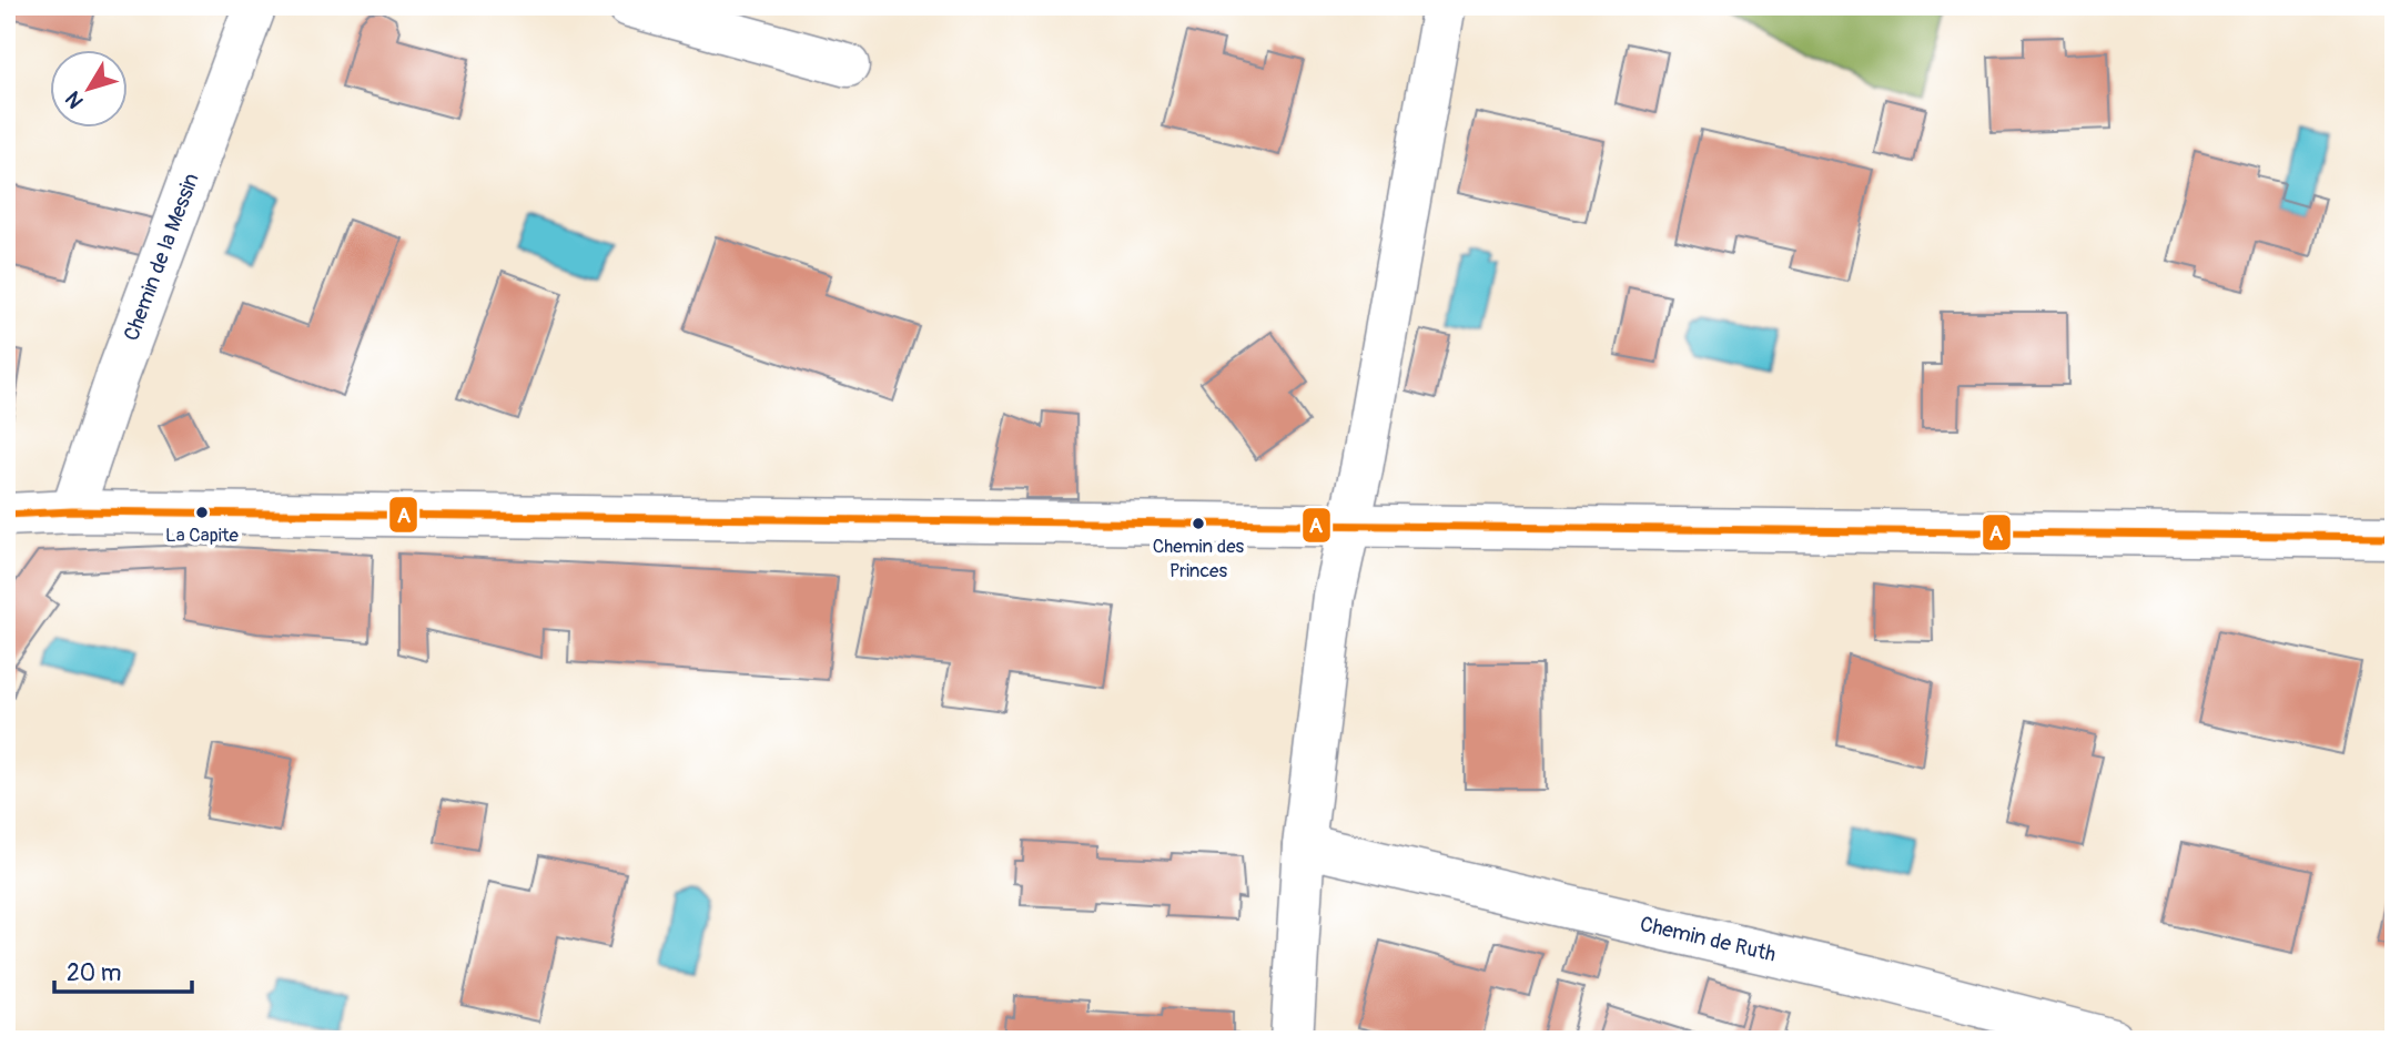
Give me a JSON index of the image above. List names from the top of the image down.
{
  "streets": {
    "street": ["Chemin de la Messin", "Chemin de Ruth"]
  },
  "places": ["La Capite", "Chemin des Princes"],
  "lines": ["transit line A"],
  "scale_bar": "20 m",
  "north": "bottom left"
}
